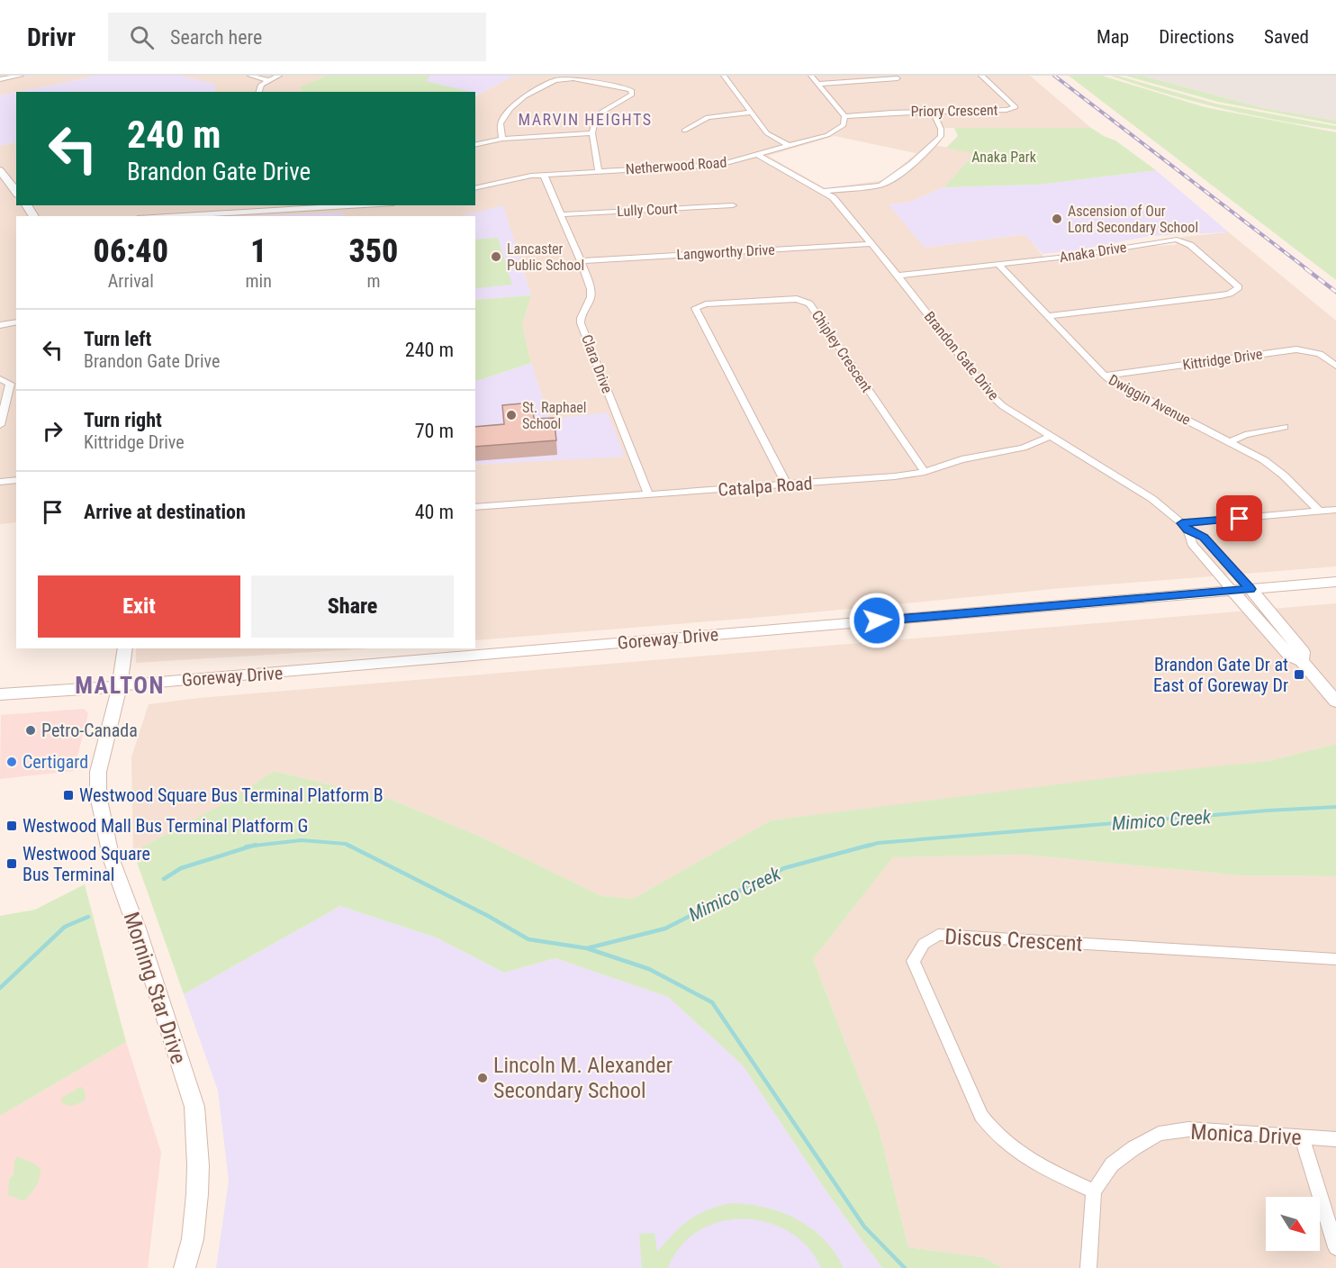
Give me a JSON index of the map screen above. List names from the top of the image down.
{
  "streets": {
    "main road": ["Brandon Gate Drive", "Goreway Drive", "Morning Star Drive"],
    "street": [
      "Priory Crescent",
      "Netherwood Road",
      "Lully Court",
      "Langworthy Drive",
      "Anaka Drive",
      "Chipley Crescent",
      "Kittridge Drive",
      "Clara Drive",
      "Dwiggin Avenue",
      "Catalpa Road",
      "Discus Crescent",
      "Monica Drive"
    ]
  },
  "crossings": [
    ["Priory Crescent", "Netherwood Road"],
    ["Netherwood Road", "Brandon Gate Drive"],
    ["Netherwood Road", "Clara Drive"],
    ["Lully Court", "Clara Drive"],
    ["Langworthy Drive", "Brandon Gate Drive"],
    ["Langworthy Drive", "Clara Drive"],
    ["Anaka Drive", "Brandon Gate Drive"],
    ["Anaka Drive", "Dwiggin Avenue"],
    ["Chipley Crescent", "Catalpa Road"],
    ["Brandon Gate Drive", "Catalpa Road"],
    ["Brandon Gate Drive", "Goreway Drive"],
    ["Kittridge Drive", "Dwiggin Avenue"],
    ["Clara Drive", "Catalpa Road"],
    ["Goreway Drive", "Morning Star Drive"],
    ["Discus Crescent", "Monica Drive"]
  ],
  "districts": ["MARVIN HEIGHTS", "MALTON"],
  "water": ["Mimico Creek"],
  "parks": ["Anaka Park"],
  "places": {
    "other": [
      "Ascension of Our Lord Secondary School",
      "Lancaster Public School",
      "St. Raphael School",
      "Petro-Canada",
      "Certigard",
      "Lincoln M. Alexander Secondary School"
    ],
    "transit": [
      "Brandon Gate Dr at East of Goreway Dr",
      "Westwood Square Bus Terminal Platform B",
      "Westwood Mall Bus Terminal Platform G",
      "Westwood Square Bus Terminal"
    ]
  },
  "north": "bottom right",
  "page": {
    "header": "Drivr",
    "search": "Search here",
    "nav": ["Map", "Directions", "Saved"],
    "turn": ["240 m", "Brandon Gate Drive"],
    "eta": [
      "06:40",
      "Arrival",
      "1",
      "min",
      "350",
      "m"
    ],
    "list": [
      {
        "name": "Turn left",
        "note": "Brandon Gate Drive",
        "value": "240 m"
      },
      {
        "name": "Turn right",
        "note": "Kittridge Drive",
        "value": "70 m"
      },
      {
        "name": "Arrive at destination",
        "value": "40 m"
      }
    ],
    "buttons": ["Exit", "Share"]
  }
}
